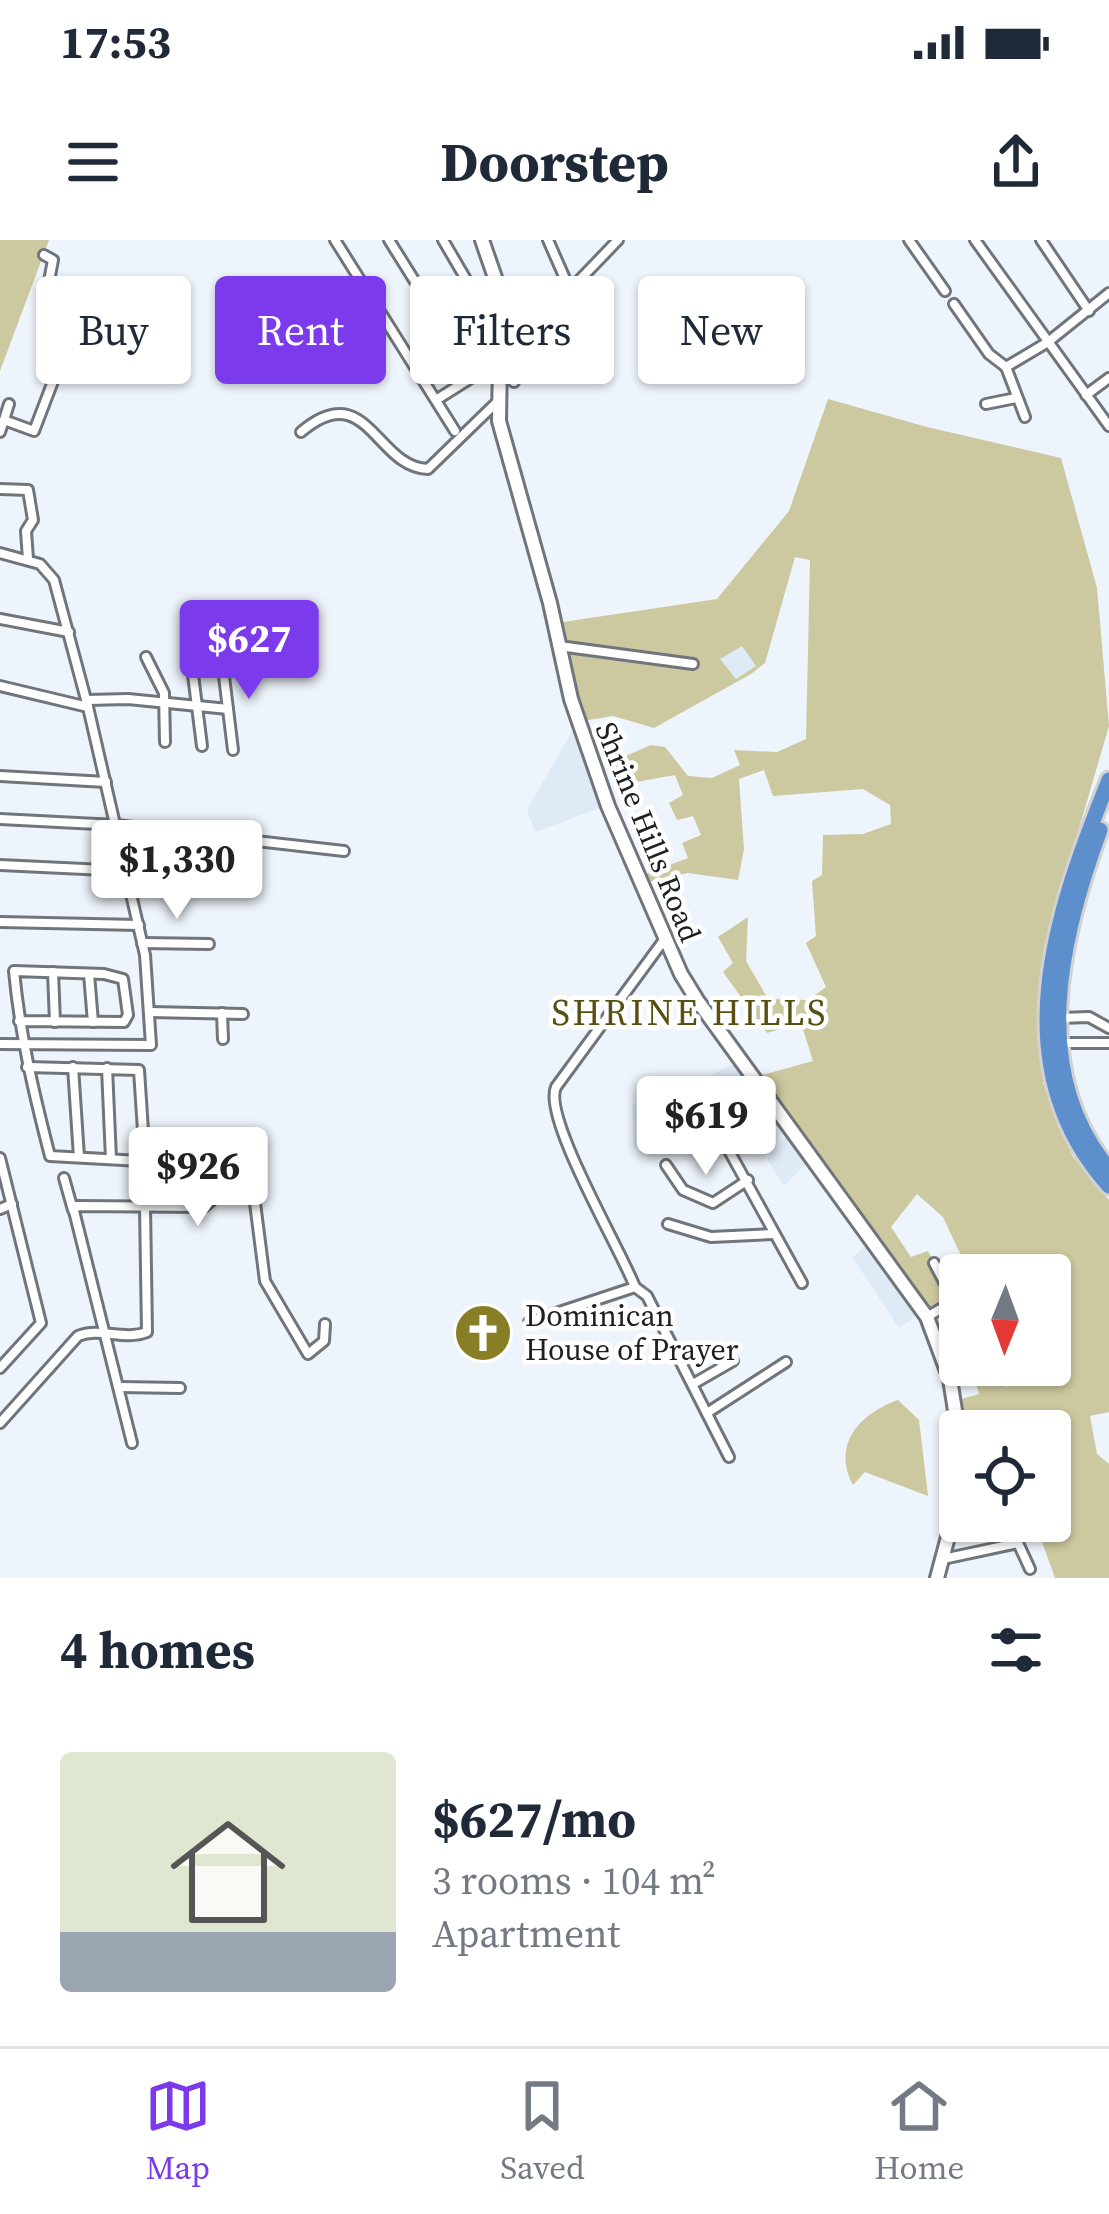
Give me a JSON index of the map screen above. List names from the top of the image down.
{
  "streets": {
    "street": ["Shrine Hills Road"]
  },
  "districts": ["SHRINE HILLS"],
  "places": {
    "church": ["Dominican House of Prayer"]
  },
  "north": "bottom",
  "page": {
    "status": "17:53",
    "header": "Doorstep",
    "chip": [
      "Buy",
      "Rent",
      "Filters",
      "New"
    ],
    "price": [
      "$627",
      "$1,330",
      "$619",
      "$926"
    ],
    "heading": "4 homes",
    "list": [
      {
        "name": "$627/mo",
        "note": "3 rooms · 104 m² · Apartment"
      }
    ],
    "tabs": ["Map", "Saved", "Home"]
  }
}
